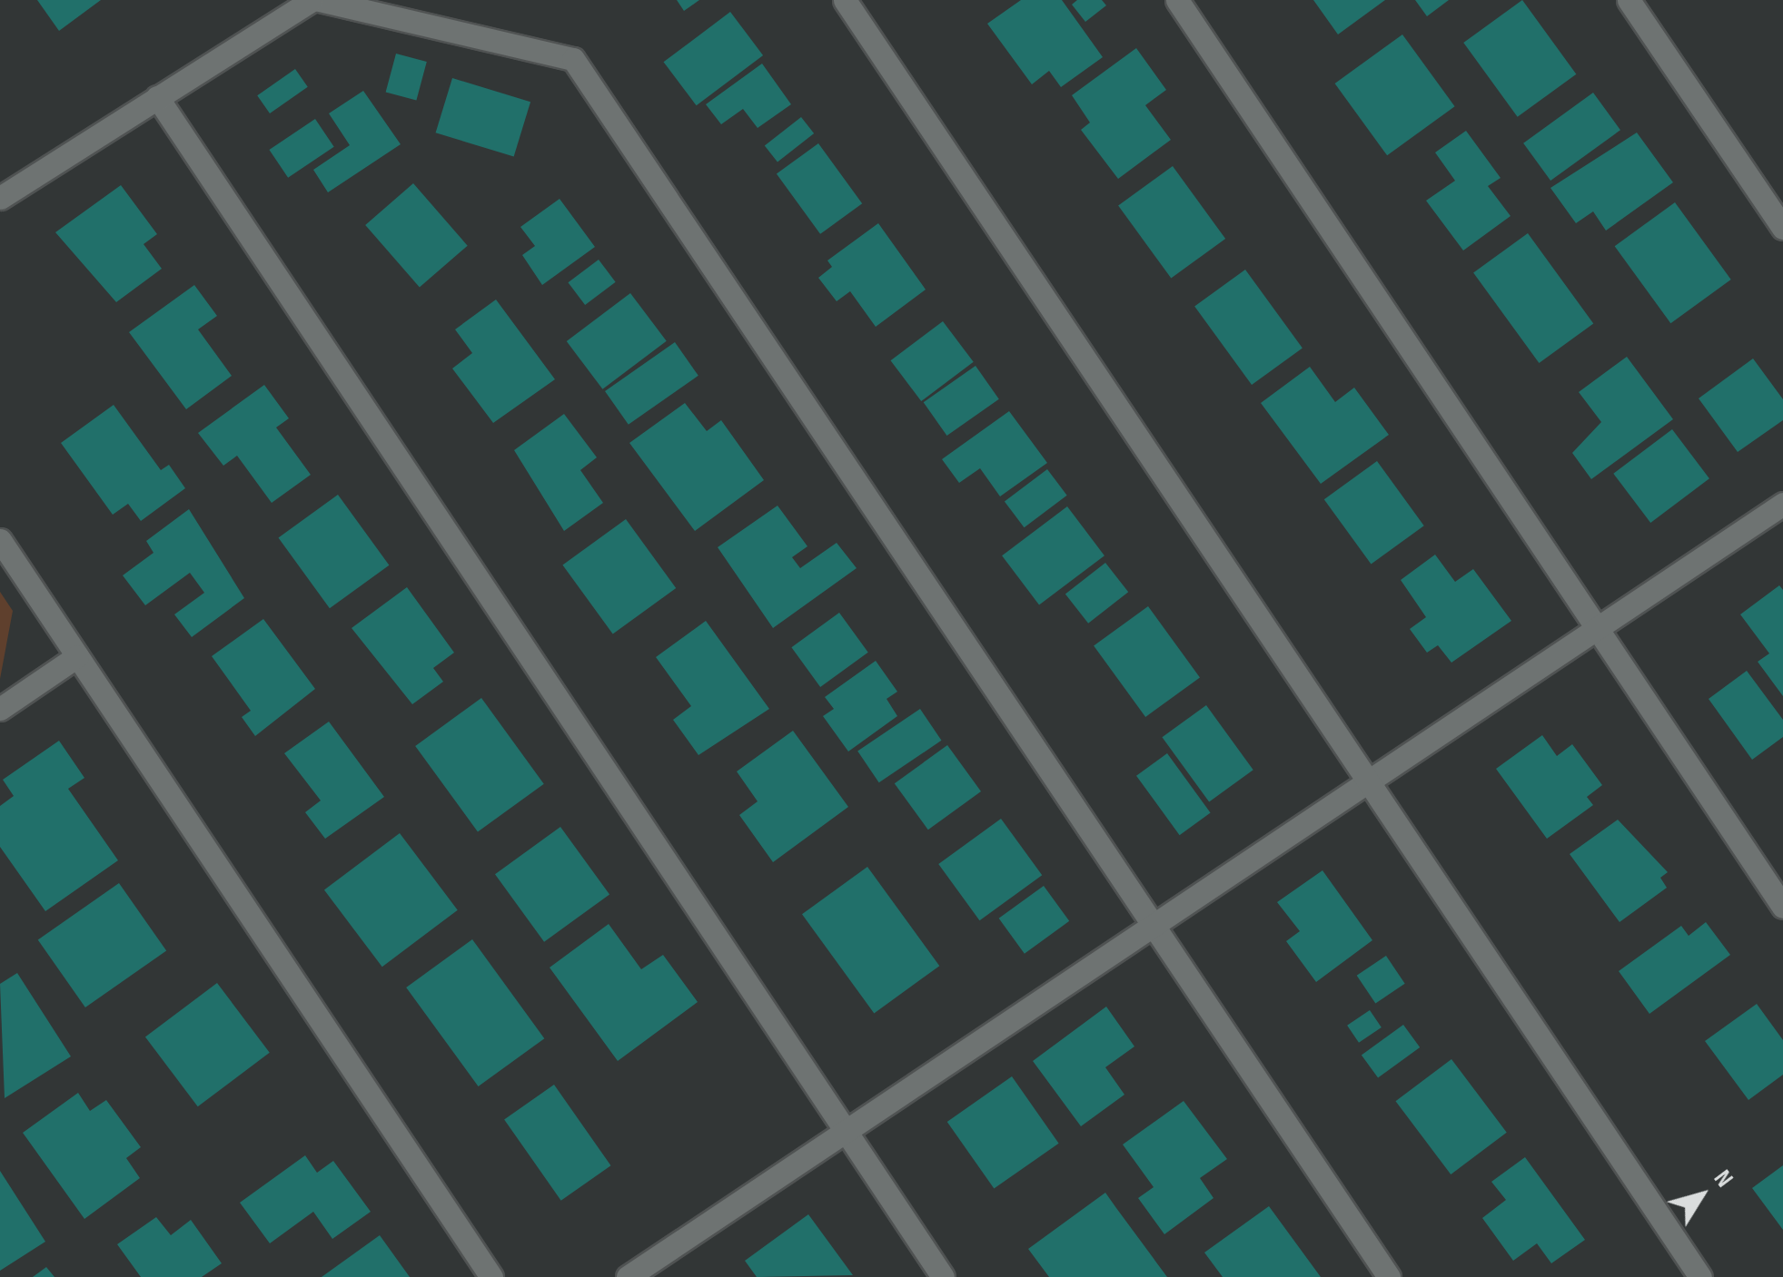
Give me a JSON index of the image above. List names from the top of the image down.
{
  "north": "top right"
}
